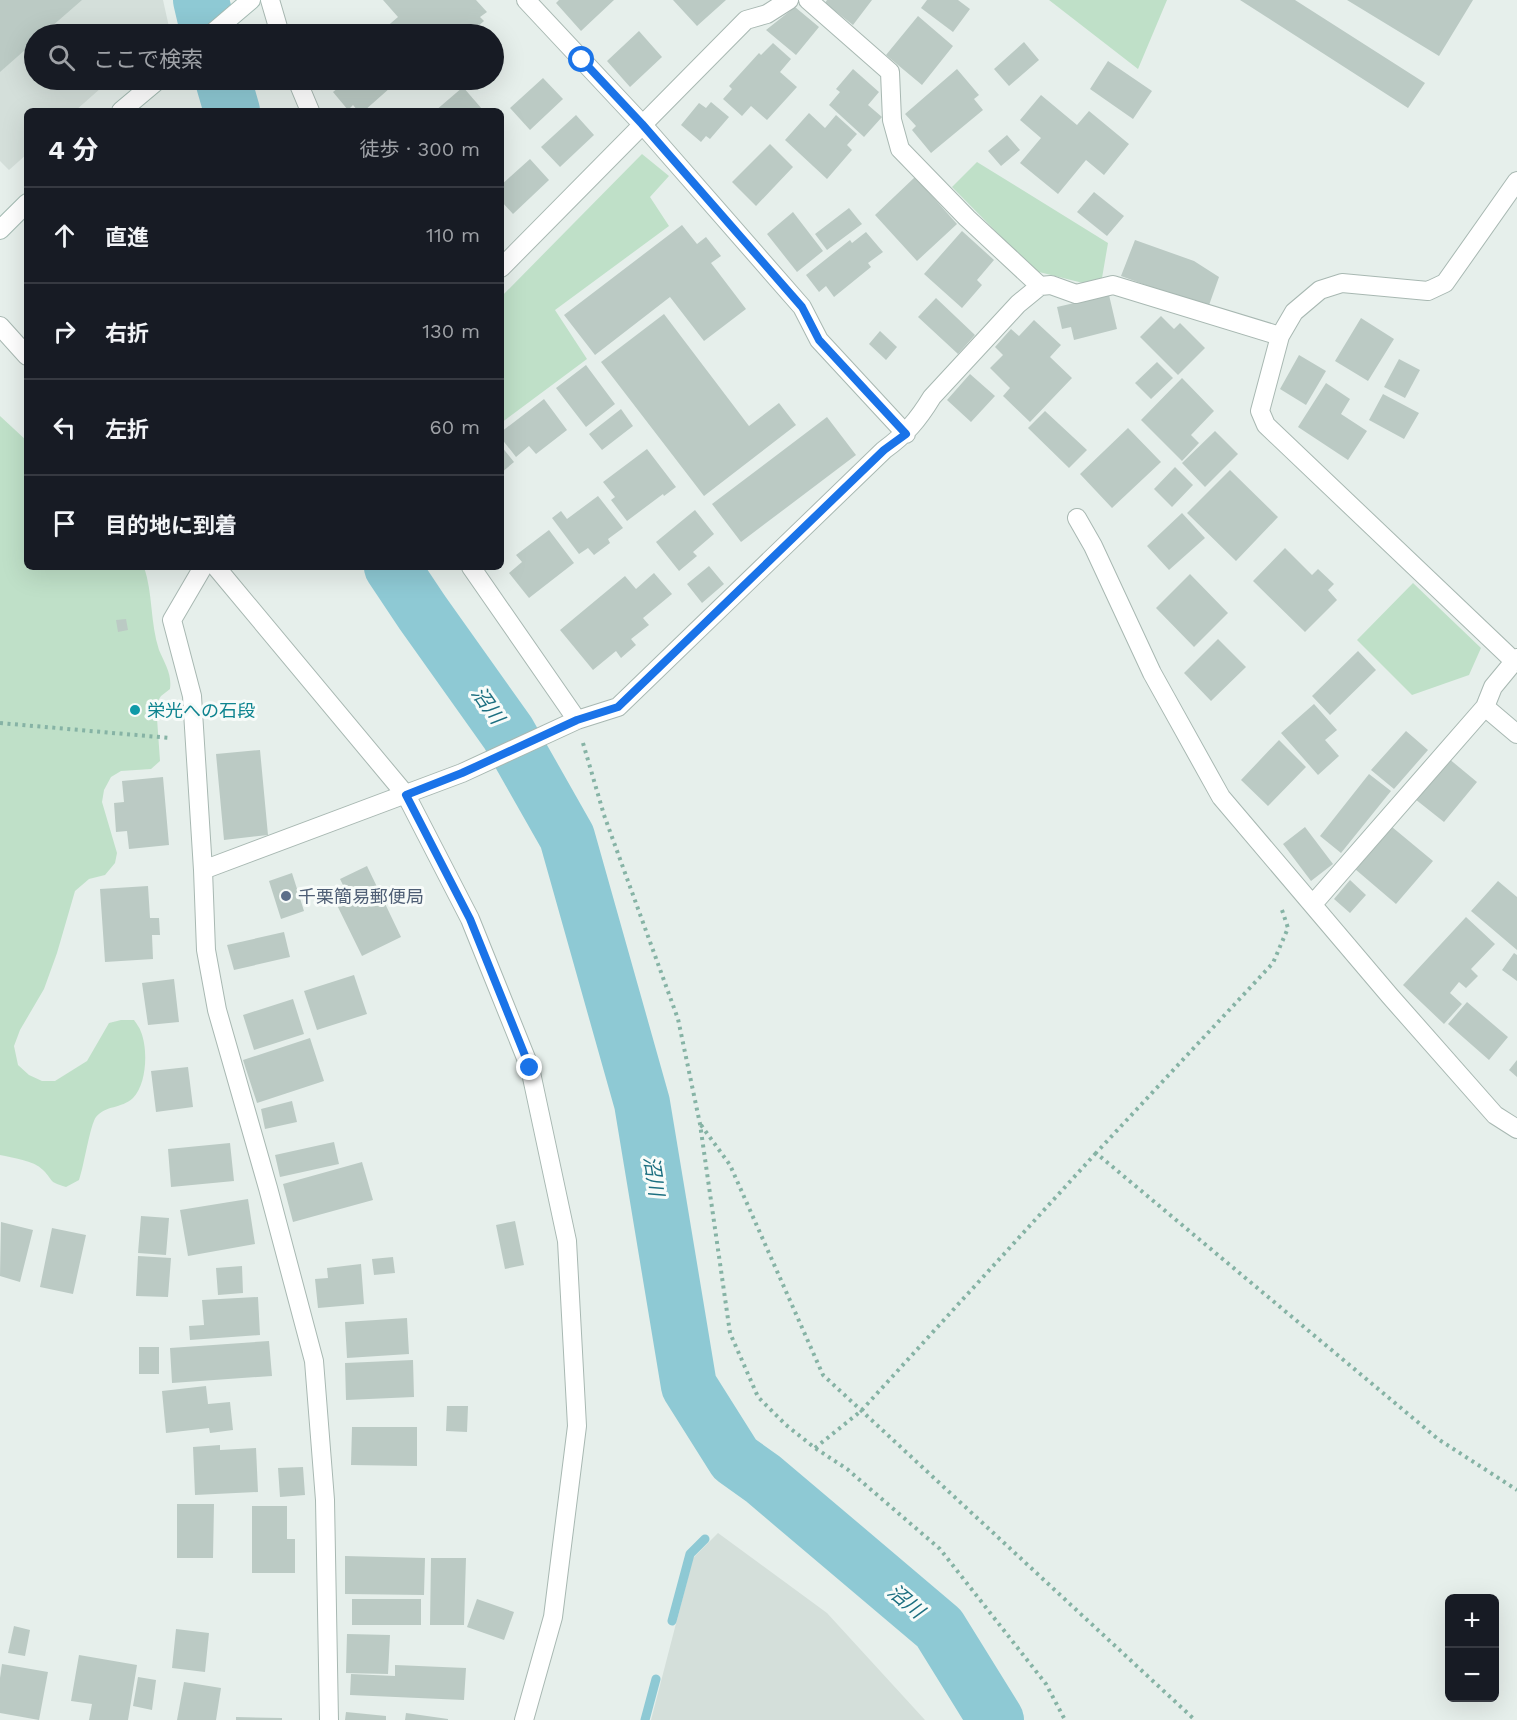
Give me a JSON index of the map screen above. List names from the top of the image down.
{
  "water": ["沼川"],
  "places": ["栄光への石段", "千栗簡易郵便局"],
  "page": {
    "search": "ここで検索",
    "heading": ["4 分", "徒歩 · 300 m"],
    "list": [
      ["直進", "110 m"],
      ["右折", "130 m"],
      ["左折", "60 m"],
      "目的地に到着"
    ],
    "map_buttons": ["+", "−"]
  }
}
